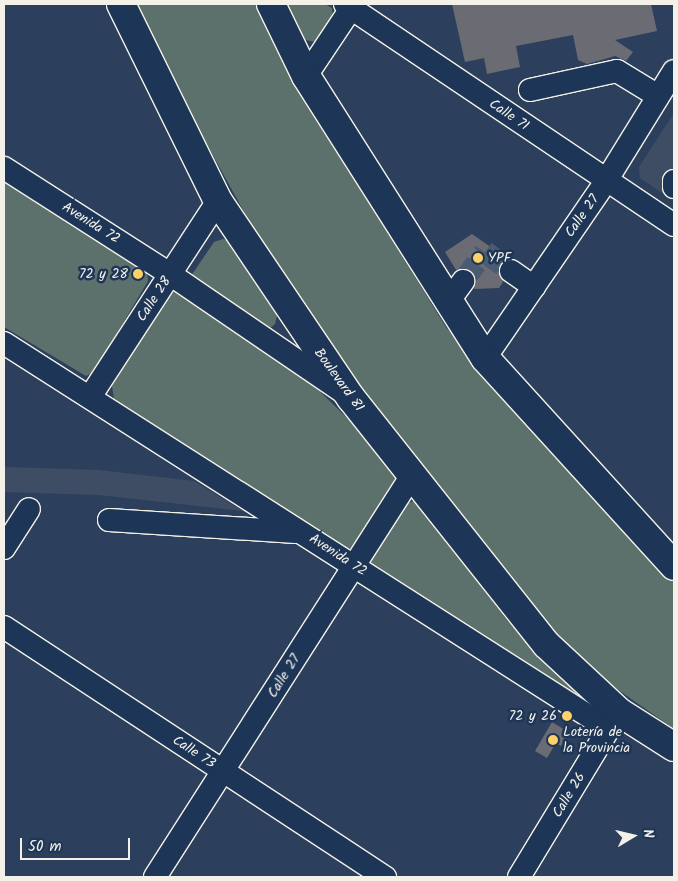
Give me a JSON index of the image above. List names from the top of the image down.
{
  "streets": {
    "highway": ["Boulevard 81"],
    "street": [
      "Calle 71",
      "Calle 27",
      "Avenida 72",
      "Calle 28",
      "Calle 73",
      "Calle 26"
    ]
  },
  "crossings": [
    ["Calle 71", "Calle 27"],
    ["Calle 27", "Avenida 72"],
    ["Calle 27", "Boulevard 81"],
    ["Calle 27", "Calle 73"],
    ["Avenida 72", "Calle 28"],
    ["Avenida 72", "Boulevard 81"],
    ["Avenida 72", "Calle 26"],
    ["Calle 28", "Boulevard 81"],
    ["Boulevard 81", "Calle 26"]
  ],
  "places": [
    "YPF",
    "72 y 28",
    "72 y 26",
    "Lotería de la Provincia"
  ],
  "scale_bar": "50 m",
  "north": "right"
}
